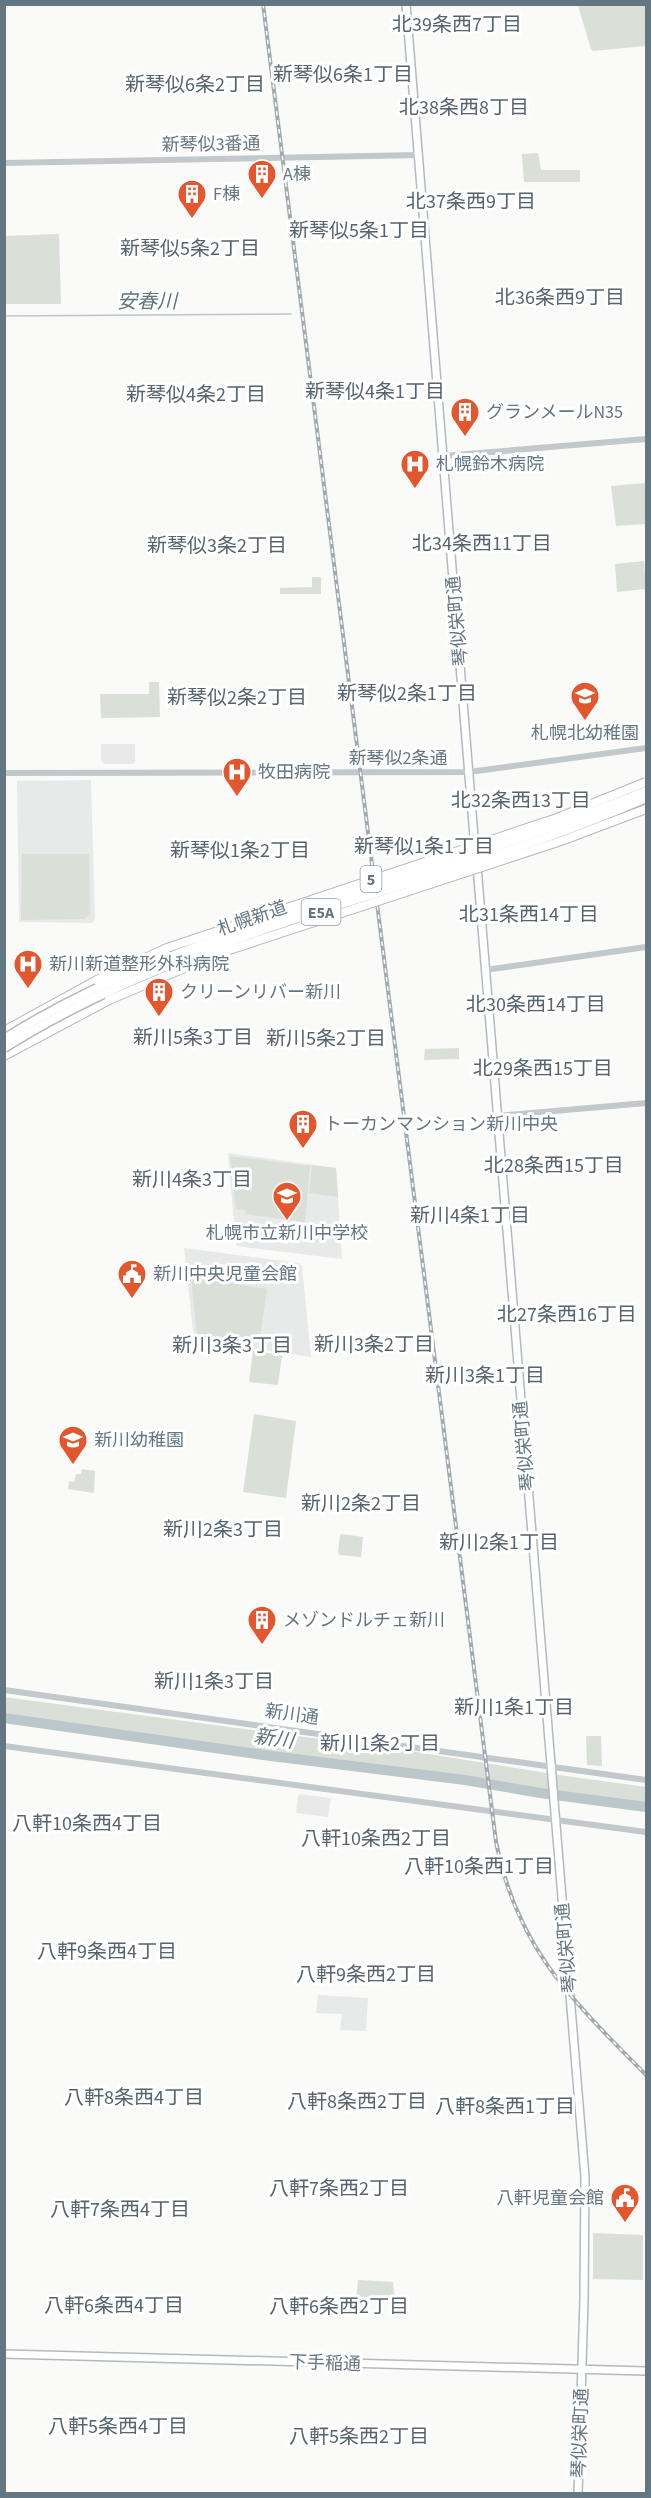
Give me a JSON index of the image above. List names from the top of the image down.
{
  "streets": {
    "highway": ["5", "E5A", "札幌新道"],
    "main road": ["琴似栄町通", "下手稲通"],
    "street": ["新琴似3番通", "新琴似2条通", "新川通"]
  },
  "crossings": [
    ["新琴似3番通", "琴似栄町通"],
    ["琴似栄町通", "新琴似2条通"],
    ["琴似栄町通", "新川通"],
    ["琴似栄町通", "下手稲通"]
  ],
  "districts": [
    "北39条西7丁目",
    "新琴似6条1丁目",
    "新琴似6条2丁目",
    "北38条西8丁目",
    "北37条西9丁目",
    "新琴似5条1丁目",
    "新琴似5条2丁目",
    "北36条西9丁目",
    "新琴似4条1丁目",
    "新琴似4条2丁目",
    "北34条西11丁目",
    "新琴似3条2丁目",
    "新琴似2条1丁目",
    "新琴似2条2丁目",
    "北32条西13丁目",
    "新琴似1条1丁目",
    "新琴似1条2丁目",
    "北31条西14丁目",
    "北30条西14丁目",
    "新川5条3丁目",
    "新川5条2丁目",
    "北29条西15丁目",
    "北28条西15丁目",
    "新川4条3丁目",
    "新川4条1丁目",
    "北27条西16丁目",
    "新川3条2丁目",
    "新川3条3丁目",
    "新川3条1丁目",
    "新川2条2丁目",
    "新川2条3丁目",
    "新川2条1丁目",
    "新川1条3丁目",
    "新川1条1丁目",
    "新川1条2丁目",
    "八軒10条西4丁目",
    "八軒10条西2丁目",
    "八軒10条西1丁目",
    "八軒9条西4丁目",
    "八軒9条西2丁目",
    "八軒8条西4丁目",
    "八軒8条西2丁目",
    "八軒8条西1丁目",
    "八軒7条西2丁目",
    "八軒7条西4丁目",
    "八軒6条西4丁目",
    "八軒6条西2丁目",
    "八軒5条西4丁目",
    "八軒5条西2丁目"
  ],
  "water": ["安春川", "新川"],
  "places": {
    "building": [
      "A棟",
      "F棟",
      "グランメールN35",
      "クリーンリバー新川",
      "トーカンマンション新川中央",
      "メゾンドルチェ新川"
    ],
    "hospital": ["札幌鈴木病院", "牧田病院", "新川新道整形外科病院"],
    "school or university": ["札幌北幼稚園", "札幌市立新川中学校", "新川幼稚園"],
    "public building": ["新川中央児童会館", "八軒児童会館"]
  }
}
